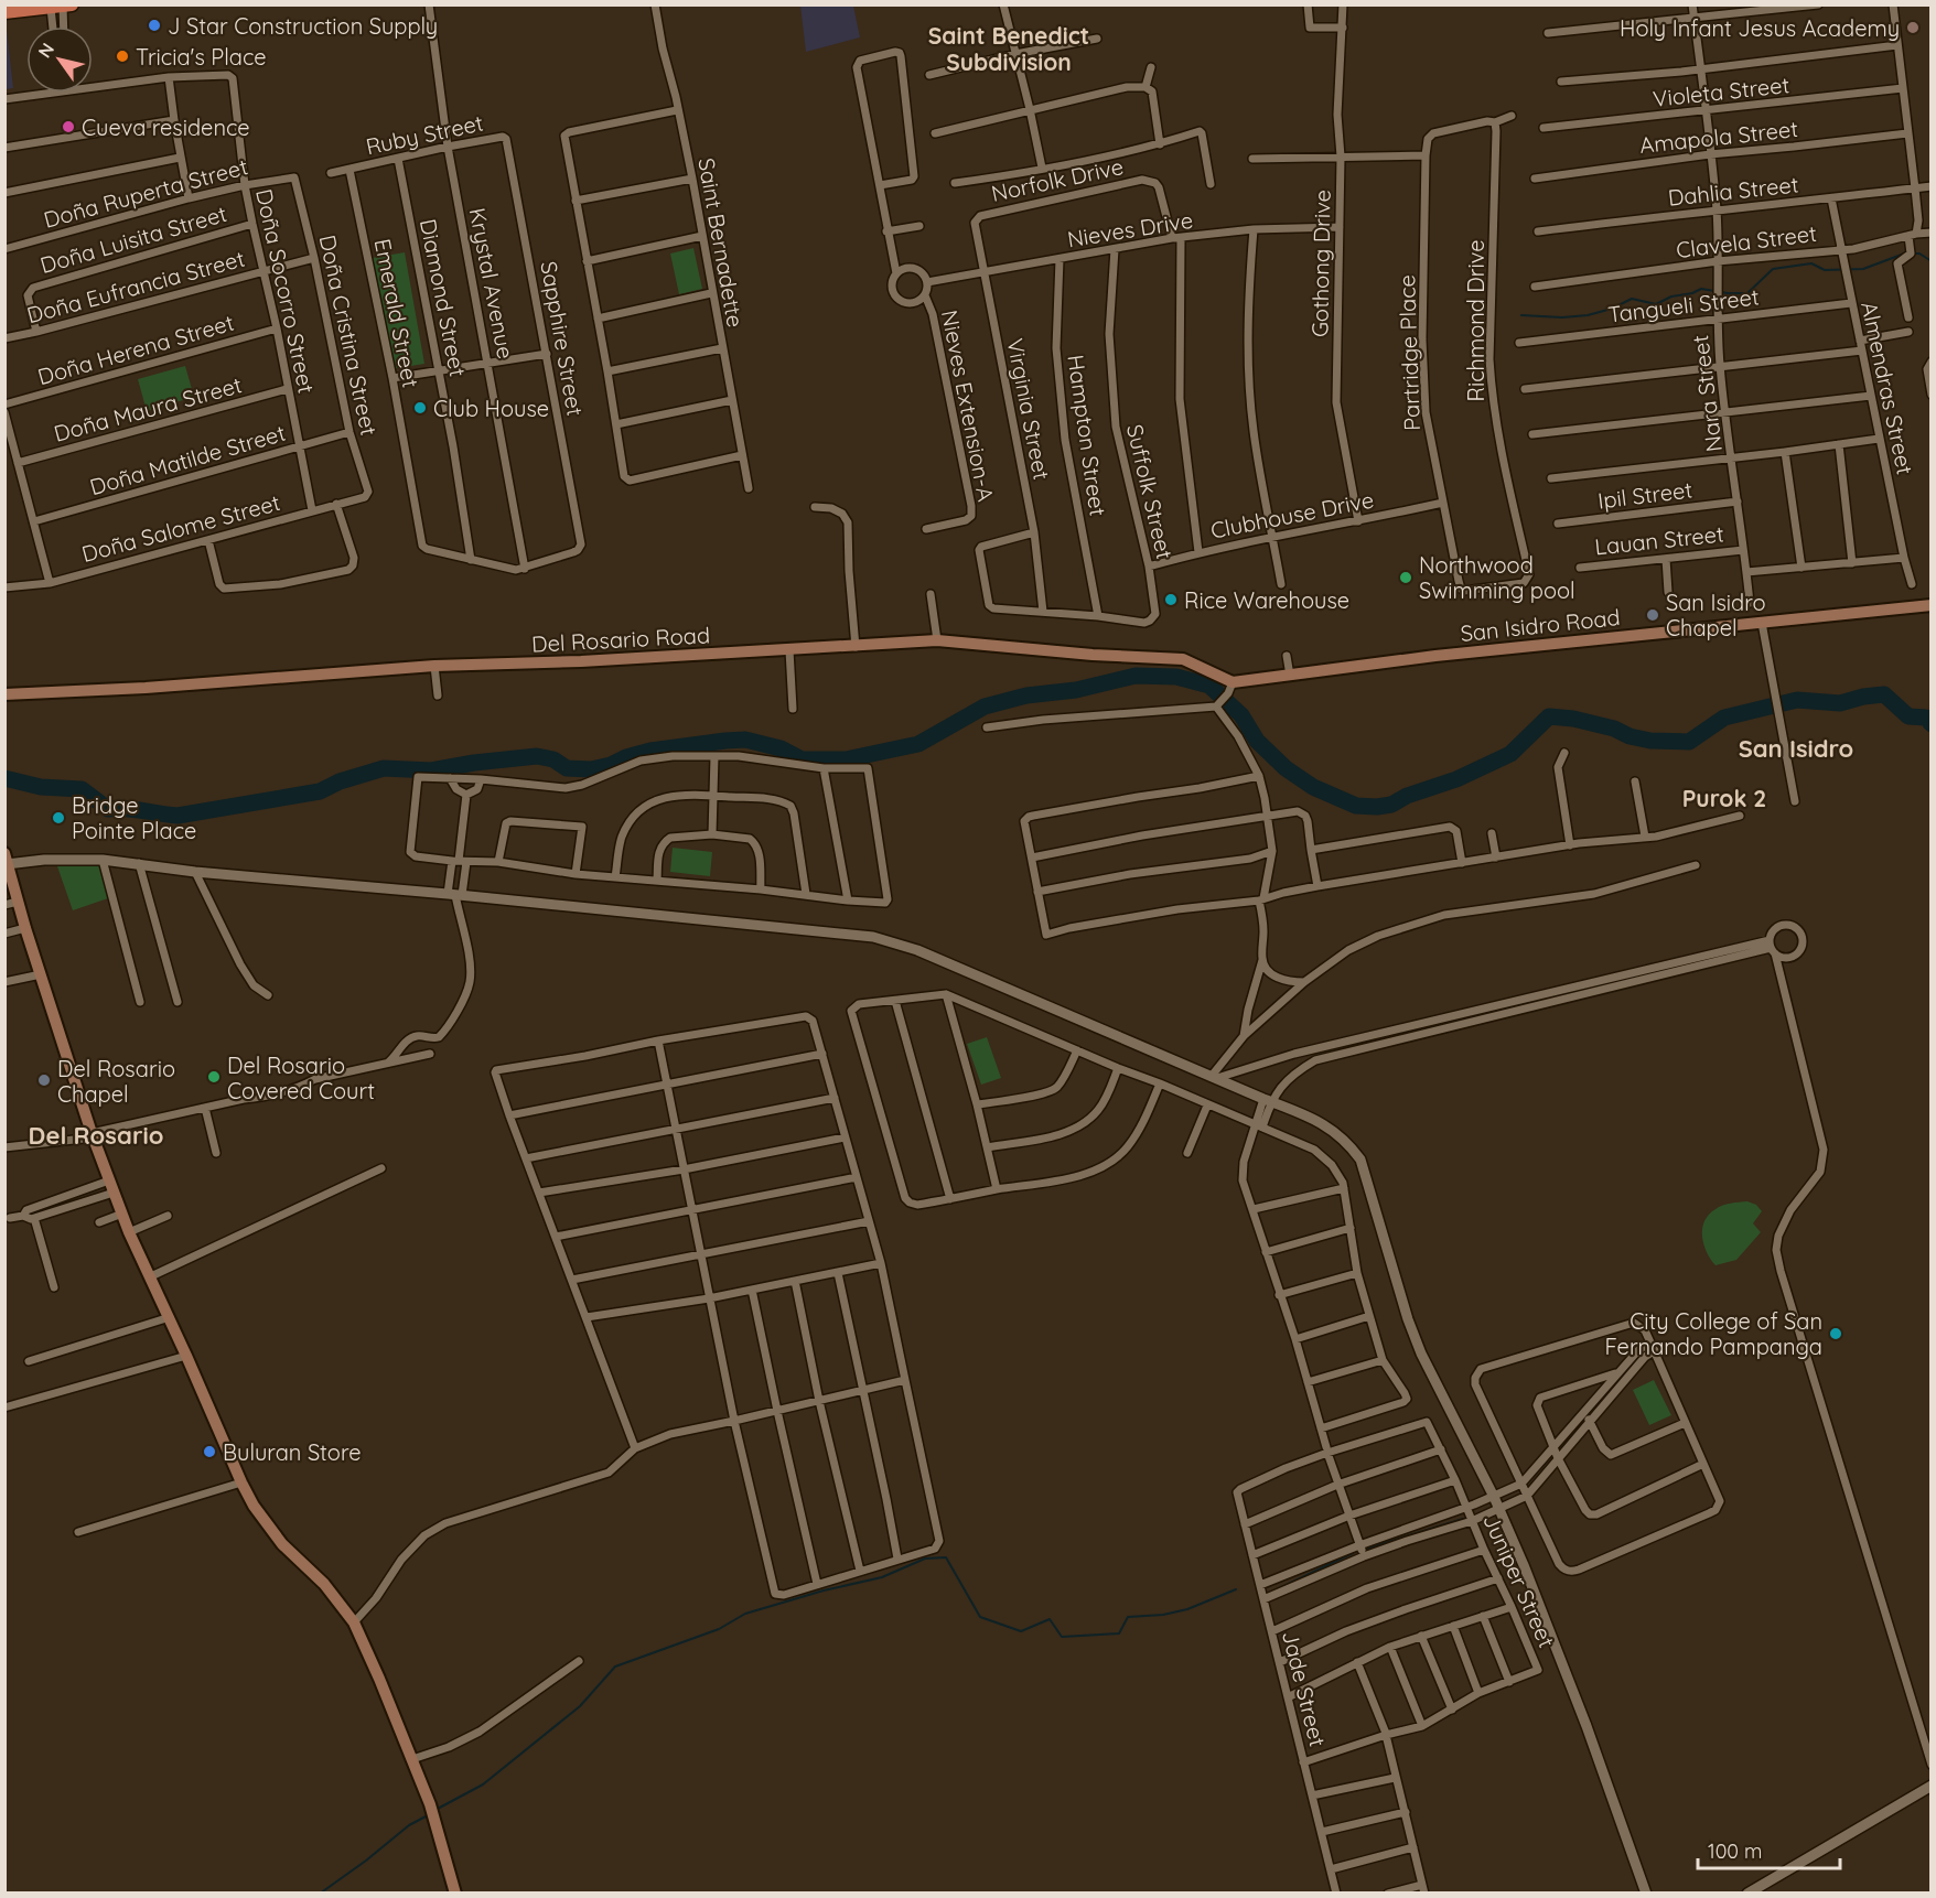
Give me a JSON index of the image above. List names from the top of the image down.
{
  "streets": {
    "main road": ["San Isidro Road", "Del Rosario Road"],
    "street": [
      "Violeta Street",
      "Ruby Street",
      "Amapola Street",
      "Norfolk Drive",
      "Dahlia Street",
      "Doña Ruperta Street",
      "Nieves Drive",
      "Doña Luisita Street",
      "Clavela Street",
      "Saint Bernadette",
      "Gothong Drive",
      "Krystal Avenue",
      "Doña Eufrancia Street",
      "Doña Socorro Street",
      "Diamond Street",
      "Tangueli Street",
      "Emerald Street",
      "Richmond Drive",
      "Doña Cristina Street",
      "Sapphire Street",
      "Doña Herena Street",
      "Partridge Place",
      "Almendras Street",
      "Nara Street",
      "Nieves Extension-A",
      "Doña Maura Street",
      "Virginia Street",
      "Hampton Street",
      "Doña Matilde Street",
      "Suffolk Street",
      "Ipil Street",
      "Clubhouse Drive",
      "Doña Salome Street",
      "Lauan Street",
      "Juniper Street",
      "Jade Street"
    ]
  },
  "crossings": [
    ["Violeta Street", "Nara Street"],
    ["Ruby Street", "Krystal Avenue"],
    ["Ruby Street", "Diamond Street"],
    ["Ruby Street", "Emerald Street"],
    ["Ruby Street", "Sapphire Street"],
    ["Amapola Street", "Nara Street"],
    ["Norfolk Drive", "Nieves Drive"],
    ["Norfolk Drive", "Virginia Street"],
    ["Dahlia Street", "Almendras Street"],
    ["Dahlia Street", "Nara Street"],
    ["Doña Ruperta Street", "Doña Socorro Street"],
    ["Doña Ruperta Street", "Doña Cristina Street"],
    ["Nieves Drive", "Gothong Drive"],
    ["Nieves Drive", "Nieves Extension-A"],
    ["Nieves Drive", "Virginia Street"],
    ["Nieves Drive", "Hampton Street"],
    ["Nieves Drive", "Suffolk Street"],
    ["Doña Luisita Street", "Doña Eufrancia Street"],
    ["Doña Luisita Street", "Doña Socorro Street"],
    ["Clavela Street", "Almendras Street"],
    ["Clavela Street", "Nara Street"],
    ["Gothong Drive", "Clubhouse Drive"],
    ["Krystal Avenue", "Sapphire Street"],
    ["Doña Eufrancia Street", "Doña Socorro Street"],
    ["Doña Eufrancia Street", "Doña Cristina Street"],
    ["Doña Socorro Street", "Doña Herena Street"],
    ["Doña Socorro Street", "Doña Maura Street"],
    ["Doña Socorro Street", "Doña Matilde Street"],
    ["Doña Socorro Street", "Doña Salome Street"],
    ["Diamond Street", "Emerald Street"],
    ["Tangueli Street", "Almendras Street"],
    ["Tangueli Street", "Nara Street"],
    ["Richmond Drive", "Partridge Place"],
    ["Doña Cristina Street", "Doña Matilde Street"],
    ["Doña Cristina Street", "Doña Salome Street"],
    ["Partridge Place", "Clubhouse Drive"],
    ["Nara Street", "Ipil Street"],
    ["Nara Street", "Lauan Street"],
    ["Virginia Street", "Suffolk Street"],
    ["Hampton Street", "Suffolk Street"],
    ["Suffolk Street", "Clubhouse Drive"],
    ["San Isidro Road", "Del Rosario Road"],
    ["Juniper Street", "Jade Street"]
  ],
  "districts": [
    "Saint Benedict Subdivision",
    "San Isidro",
    "Purok 2",
    "Del Rosario"
  ],
  "places": [
    "J Star Construction Supply",
    "Holy Infant Jesus Academy",
    "Tricia's Place",
    "Cueva residence",
    "Club House",
    "Northwood Swimming pool",
    "Rice Warehouse",
    "San Isidro Chapel",
    "Bridge Pointe Place",
    "Del Rosario Covered Court",
    "Del Rosario Chapel",
    "City College of San Fernando Pampanga",
    "Buluran Store"
  ],
  "scale_bar": "100 m",
  "north": "top left"
}
